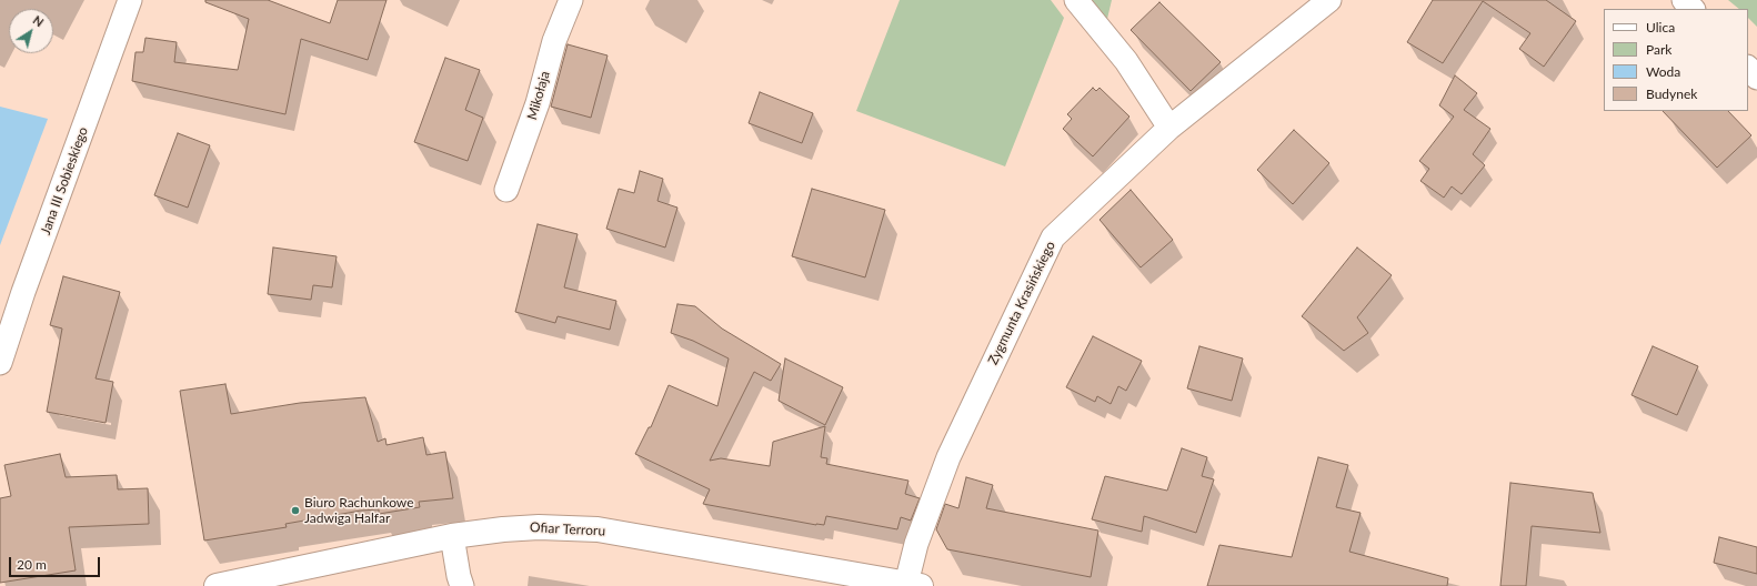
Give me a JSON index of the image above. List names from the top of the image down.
{
  "streets": {
    "street": [
      "Mikołaja",
      "Jana III Sobieskiego",
      "Zygmunta Krasińskiego",
      "Ofiar Terroru"
    ]
  },
  "crossings": [
    ["Zygmunta Krasińskiego", "Ofiar Terroru"]
  ],
  "places": ["Biuro Rachunkowe Jadwiga Halfar"],
  "legend": [
    "Ulica",
    "Park",
    "Woda",
    "Budynek"
  ],
  "scale_bar": "20 m",
  "north": "top right"
}
